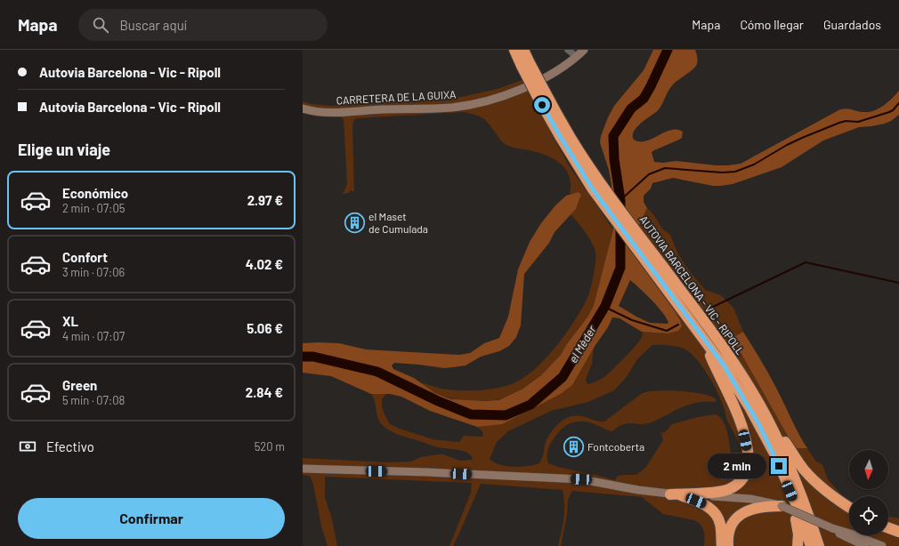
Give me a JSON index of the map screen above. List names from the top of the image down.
{
  "streets": {
    "highway": ["AUTOVIA BARCELONA - VIC - RIPOLL"],
    "street": ["CARRETERA DE LA GUIXA"]
  },
  "water": ["el Mèder"],
  "places": {
    "building": ["el Maset de Cumulada", "Fontcoberta"]
  },
  "north": "bottom",
  "page": {
    "header": "Mapa",
    "search": "Buscar aquí",
    "nav": ["Mapa", "Cómo llegar", "Guardados"],
    "banner": ["Autovia Barcelona - Vic - Ripoll", "Autovia Barcelona - Vic - Ripoll"],
    "heading": "Elige un viaje",
    "list": [
      {
        "name": "Económico",
        "note": "2 min · 07:05",
        "value": "2.97 €"
      },
      {
        "name": "Confort",
        "note": "3 min · 07:06",
        "value": "4.02 €"
      },
      {
        "name": "XL",
        "note": "4 min · 07:07",
        "value": "5.06 €"
      },
      {
        "name": "Green",
        "note": "5 min · 07:08",
        "value": "2.84 €"
      }
    ],
    "pay": ["Efectivo", "520 m"],
    "bubble": "2 min",
    "buttons": "Confirmar"
  }
}
